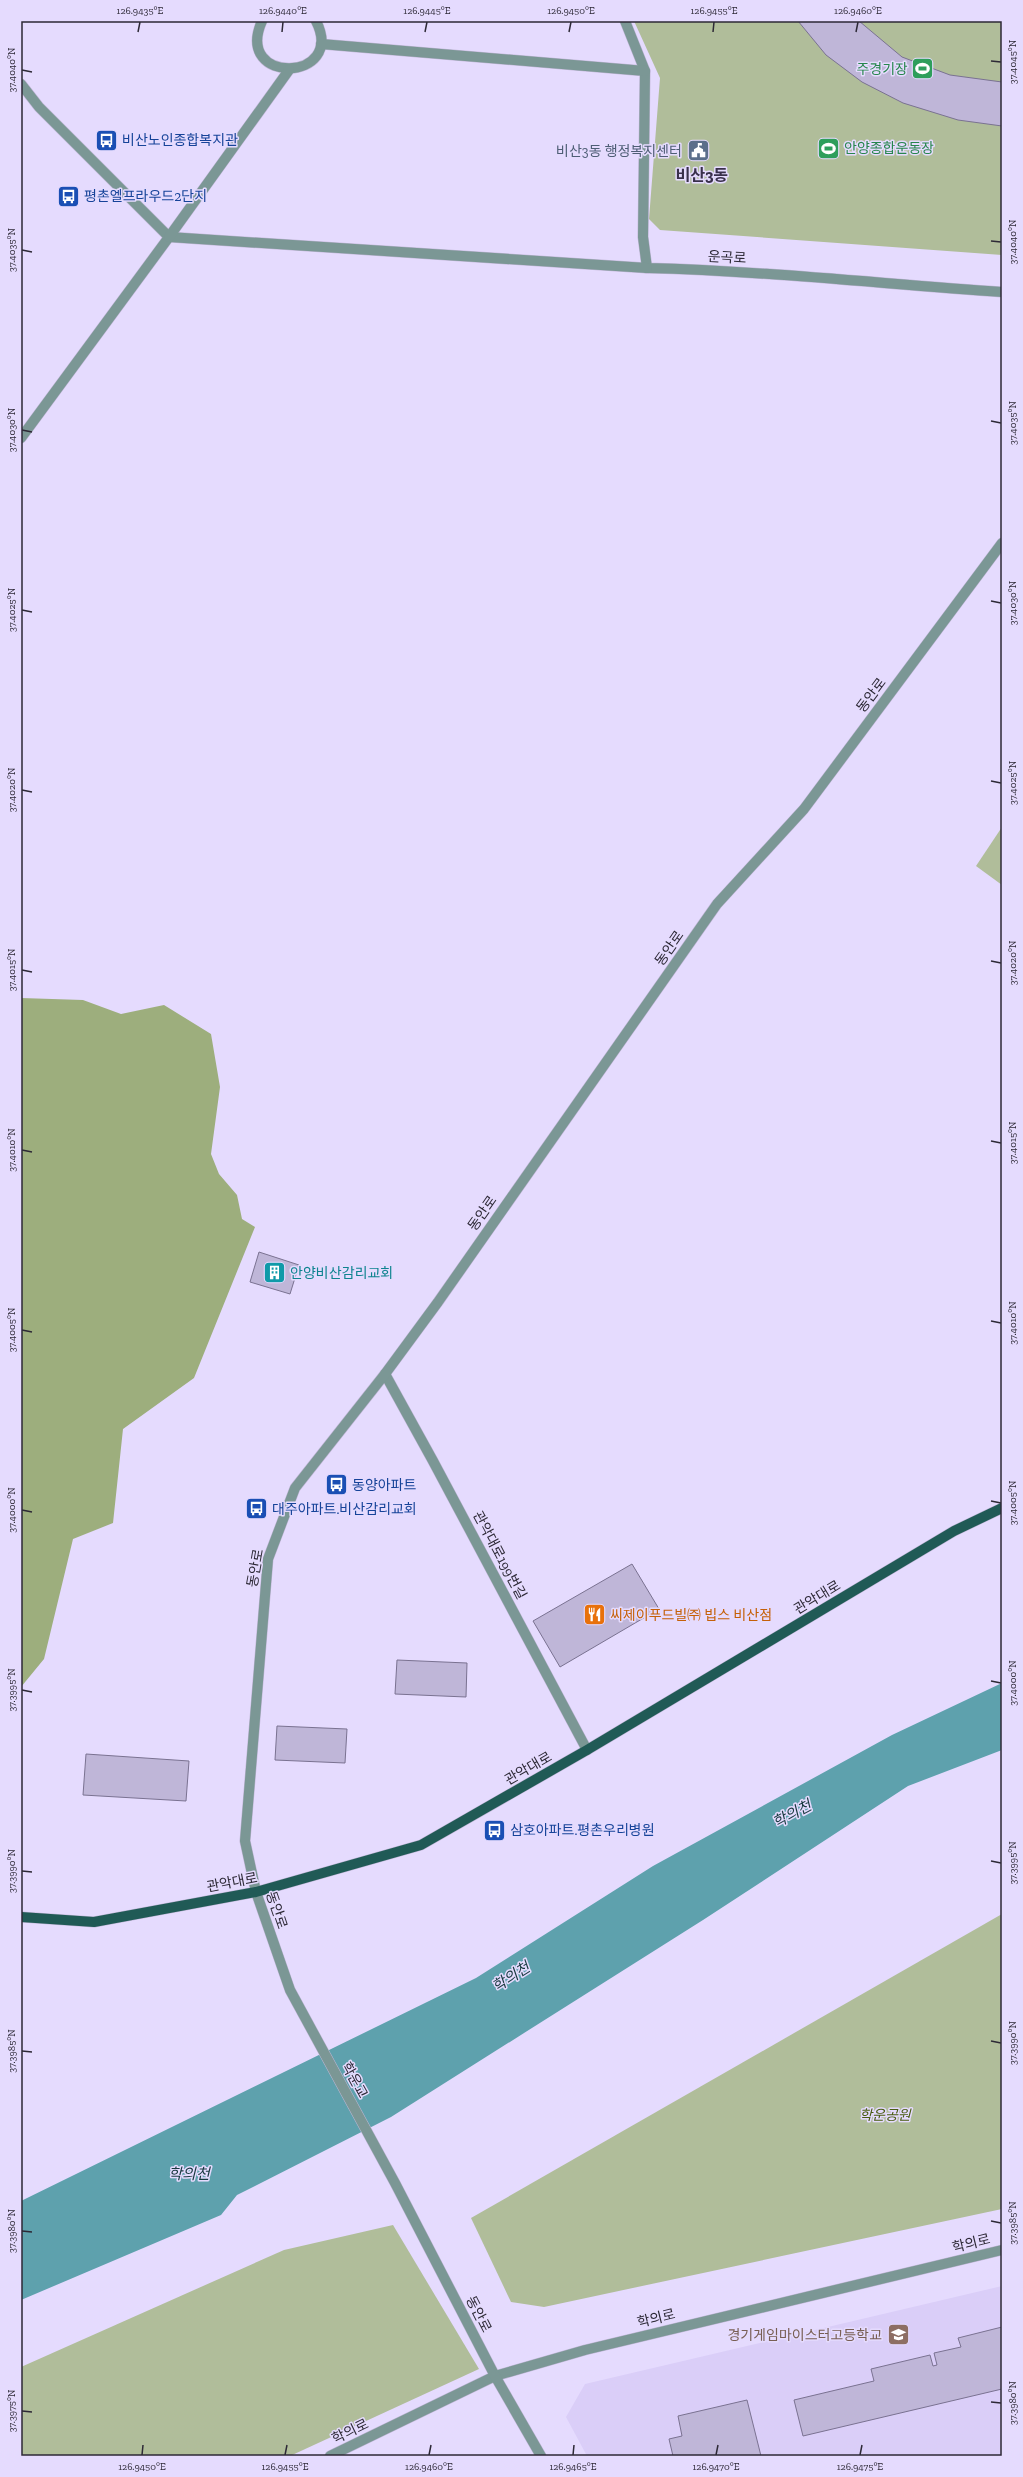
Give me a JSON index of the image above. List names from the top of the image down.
{
  "streets": {
    "main road": ["관악대로"],
    "street": [
      "운곡로",
      "동안로",
      "관악대로199번길",
      "학운교",
      "학의로"
    ]
  },
  "crossings": [
    ["동안로", "관악대로199번길"],
    ["동안로", "관악대로"],
    ["동안로", "학운교"],
    ["동안로", "학의로"],
    ["관악대로199번길", "관악대로"]
  ],
  "districts": ["비산3동"],
  "water": ["학의천"],
  "parks": ["학운공원"],
  "places": {
    "sports": ["주경기장", "안양종합운동장"],
    "bus stop": [
      "비산노인종합복지관",
      "평촌엘프라우드2단지",
      "동양아파트",
      "대주아파트.비산감리교회",
      "삼호아파트.평촌우리병원"
    ],
    "public building": ["비산3동 행정복지센터"],
    "building": ["안양비산감리교회"],
    "restaurant": ["씨제이푸드빌㈜ 빕스 비산점"],
    "school or university": ["경기게임마이스터고등학교"]
  },
  "coordinates": [
    "126.9435°E",
    "126.9440°E",
    "126.9445°E",
    "126.9450°E",
    "126.9455°E",
    "126.9460°E",
    "37.4045°N",
    "37.4040°N",
    "37.4035°N",
    "37.4030°N",
    "37.4025°N",
    "37.4020°N",
    "37.4015°N",
    "37.4010°N",
    "37.4005°N",
    "37.4000°N",
    "37.3995°N",
    "37.3990°N",
    "37.3985°N",
    "37.3980°N",
    "37.3975°N",
    "126.9465°E",
    "126.9470°E",
    "126.9475°E"
  ]
}
